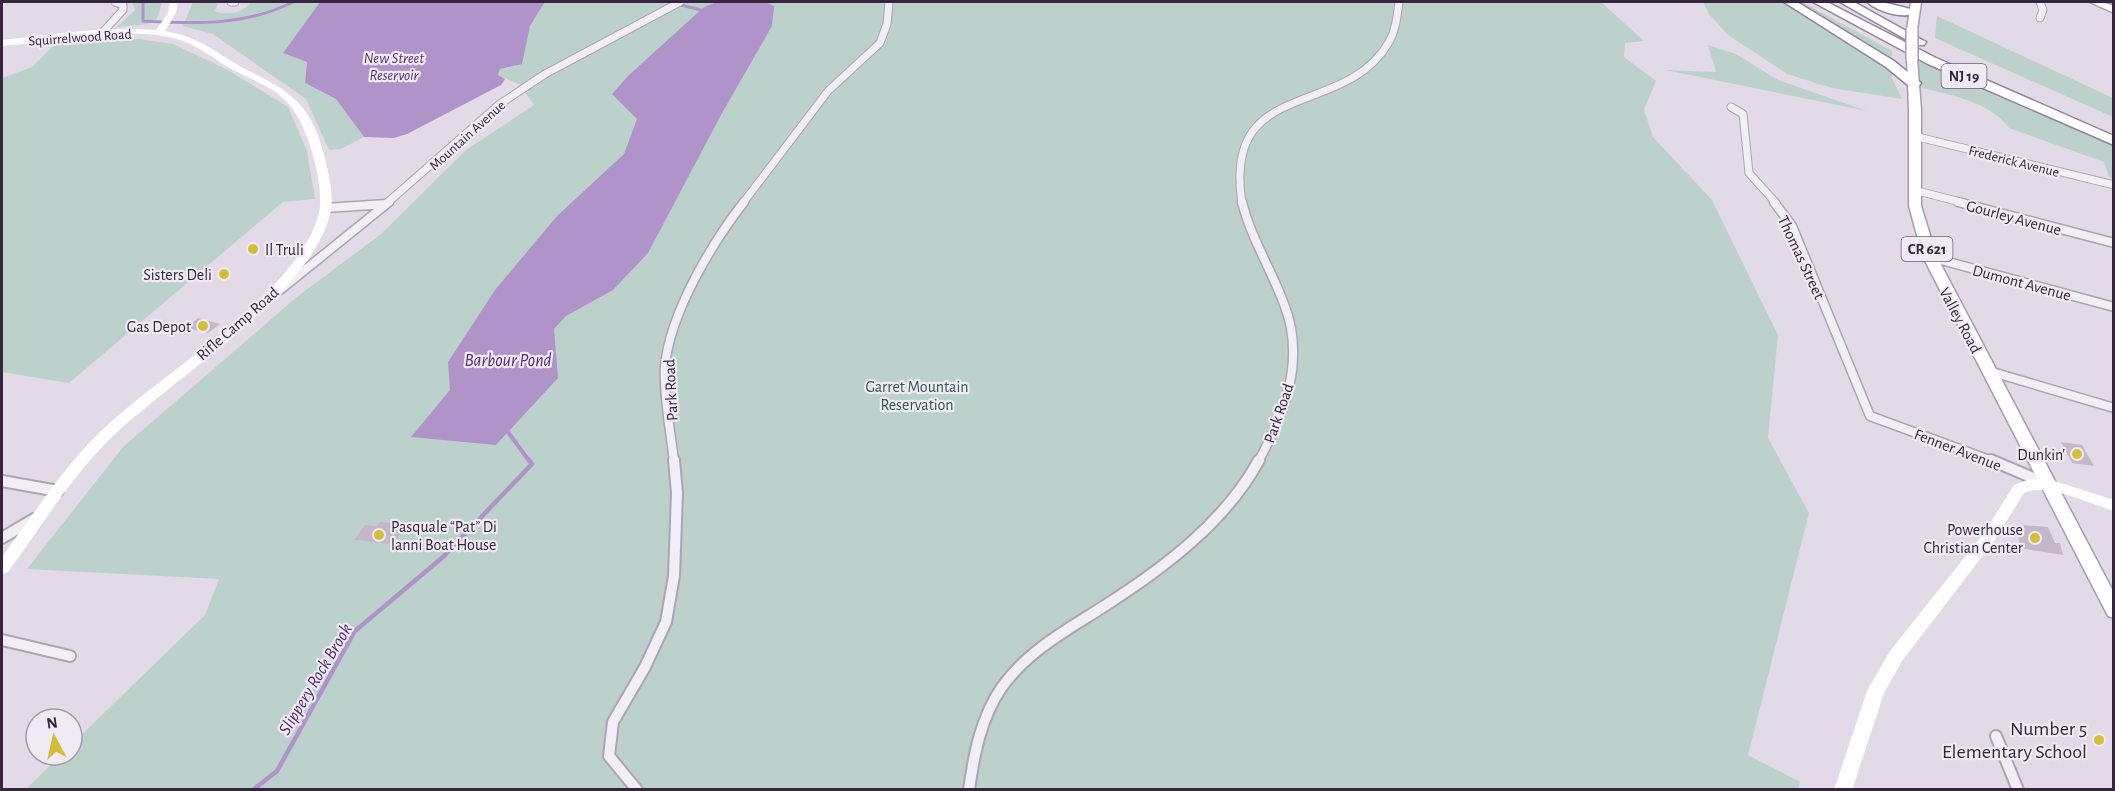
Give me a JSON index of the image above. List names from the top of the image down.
{
  "streets": {
    "highway": ["NJ 19"],
    "main road": ["CR 621", "Valley Road"],
    "street": [
      "Squirrelwood Road",
      "Mountain Avenue",
      "Frederick Avenue",
      "Gourley Avenue",
      "Thomas Street",
      "Dumont Avenue",
      "Rifle Camp Road",
      "Park Road",
      "Fenner Avenue"
    ]
  },
  "crossings": [
    ["Squirrelwood Road", "Rifle Camp Road"],
    ["Mountain Avenue", "Rifle Camp Road"],
    ["Frederick Avenue", "Valley Road"],
    ["Gourley Avenue", "Valley Road"],
    ["Thomas Street", "Fenner Avenue"],
    ["Dumont Avenue", "Valley Road"],
    ["Valley Road", "Fenner Avenue"]
  ],
  "water": ["New Street Reservoir", "Barbour Pond", "Slippery Rock Brook"],
  "parks": ["Garret Mountain Reservation"],
  "places": [
    "Il Truli",
    "Sisters Deli",
    "Gas Depot",
    "Dunkin'",
    "Pasquale “Pat” Di lanni Boat House",
    "Powerhouse Christian Center",
    "Number 5 Elementary School"
  ],
  "north": "top"
}
